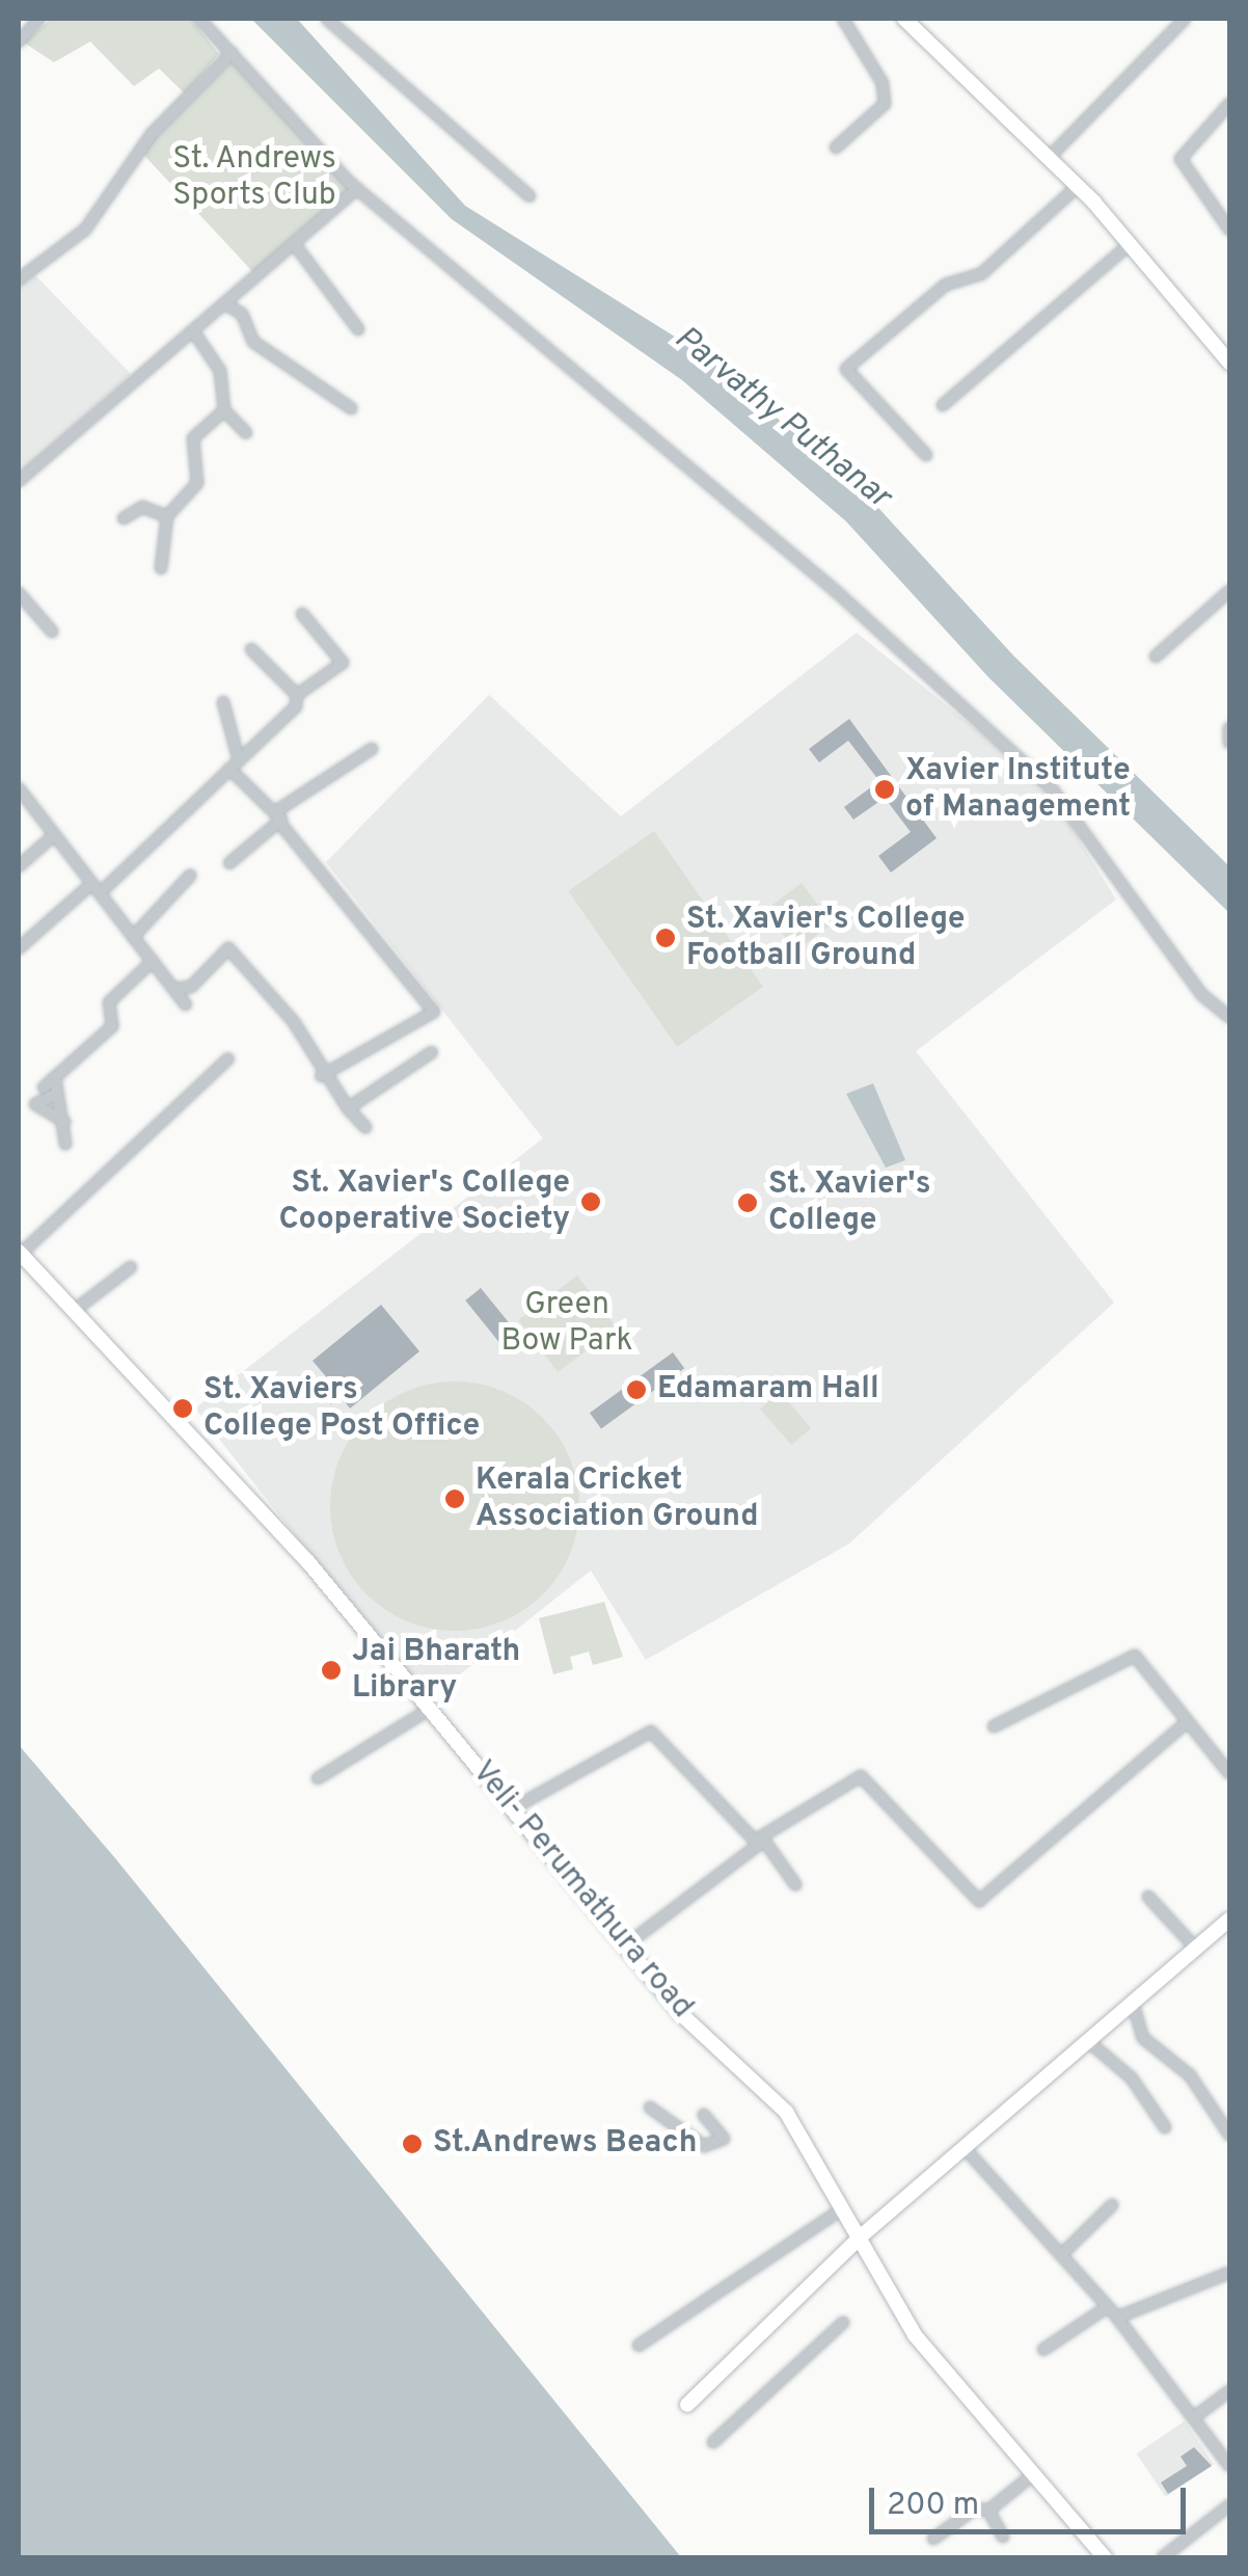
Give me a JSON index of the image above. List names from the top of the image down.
{
  "streets": {
    "main road": ["Veli- Perumathura road"]
  },
  "water": ["Parvathy Puthanar"],
  "parks": ["St. Andrews Sports Club", "Green Bow Park"],
  "places": [
    "Xavier Institute of Management",
    "St. Xavier's College Football Ground",
    "St. Xavier's College Cooperative Society",
    "St. Xavier's College",
    "Edamaram Hall",
    "St. Xaviers College Post Office",
    "Kerala Cricket Association Ground",
    "Jai Bharath Library",
    "St.Andrews Beach"
  ],
  "scale_bar": "200 m"
}
